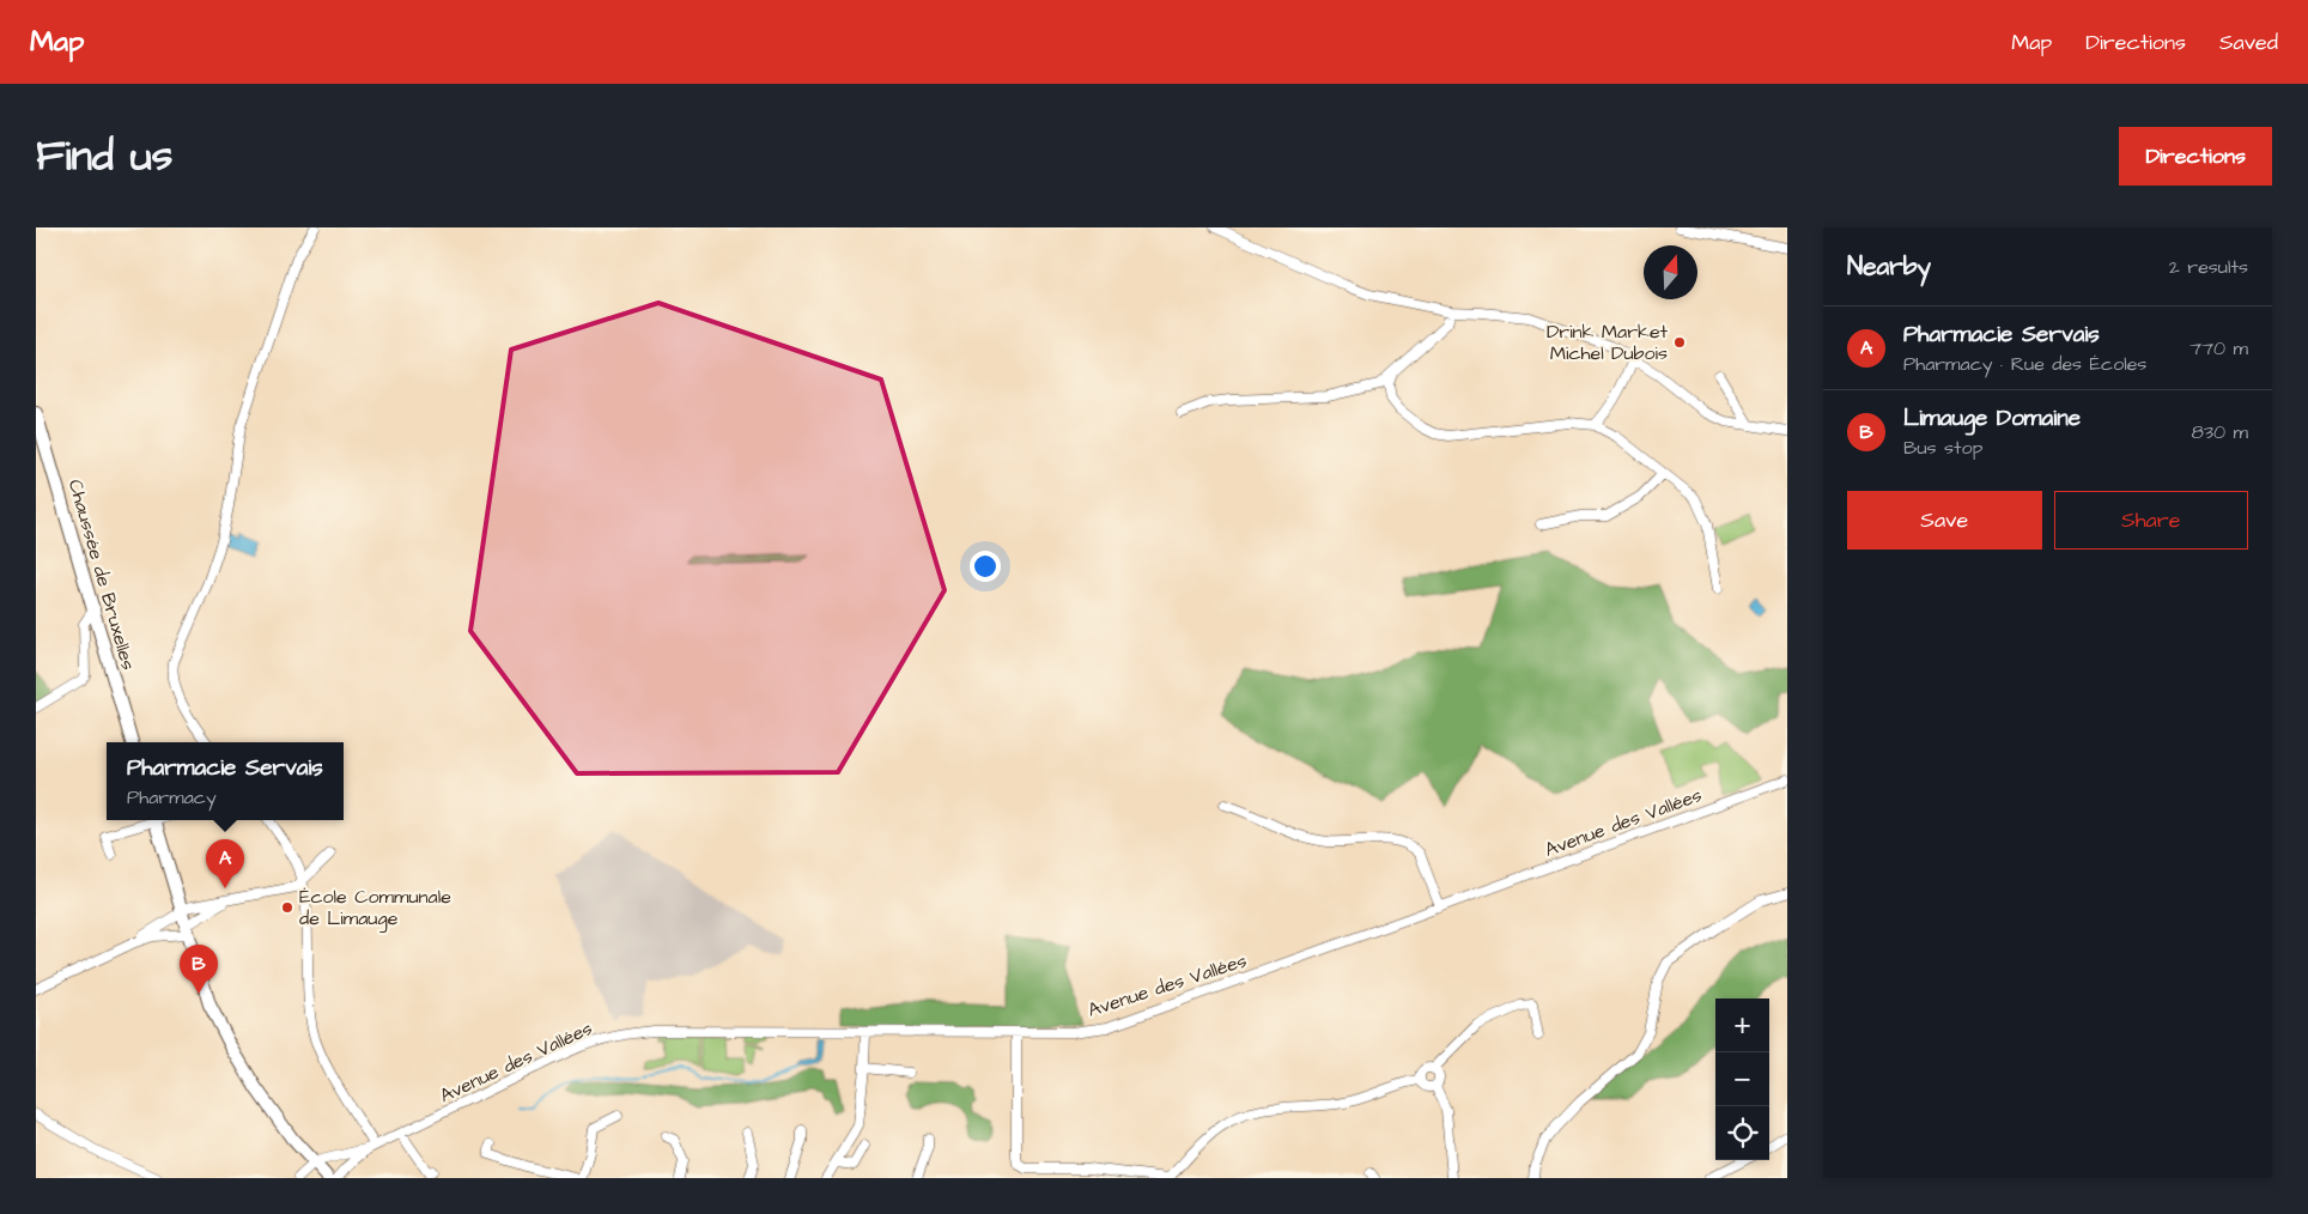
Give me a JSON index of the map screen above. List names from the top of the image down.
{
  "streets": {
    "main road": ["Chaussée de Bruxelles"],
    "street": ["Avenue des Vallées"]
  },
  "places": ["Drink Market Michel Dubois", "École Communale de Limauge"],
  "north": "top",
  "page": {
    "header": "Map",
    "nav": ["Map", "Directions", "Saved"],
    "title": "Find us",
    "buttons": [
      "Directions",
      ["Save", "Share"]
    ],
    "heading": ["Nearby", "2 results"],
    "list": [
      {
        "mark": "A",
        "name": "Pharmacie Servais",
        "note": "Pharmacy · Rue des Écoles",
        "value": "770 m"
      },
      {
        "mark": "B",
        "name": "Limauge Domaine",
        "note": "Bus stop",
        "value": "830 m"
      }
    ],
    "popup": ["Pharmacie Servais", "Pharmacy"],
    "pins": ["A", "B"],
    "map_buttons": ["+", "−"]
  }
}
